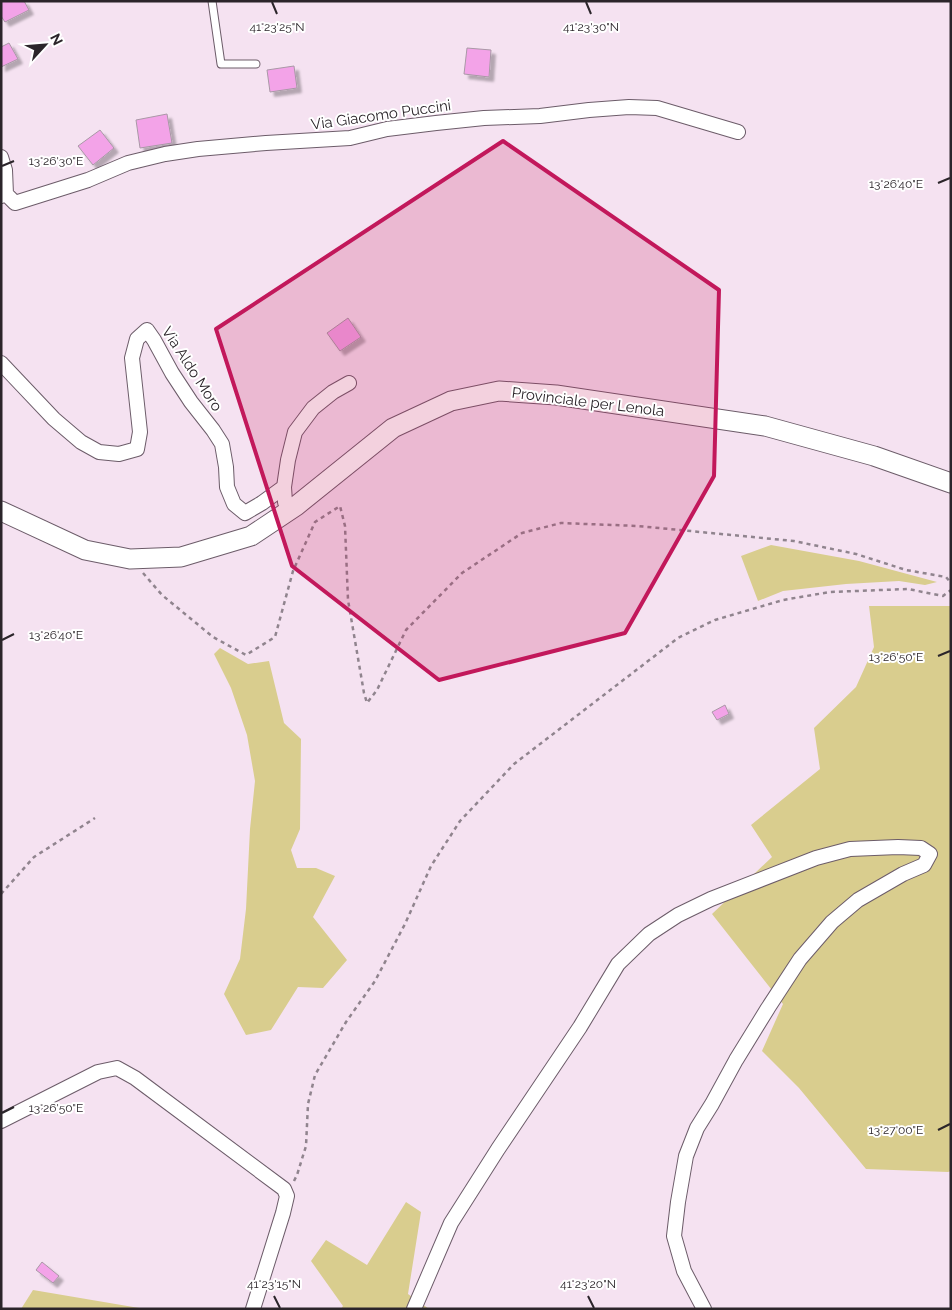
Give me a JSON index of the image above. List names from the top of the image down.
{
  "streets": {
    "main road": ["Provinciale per Lenola"],
    "street": ["Via Giacomo Puccini", "Via Aldo Moro"]
  },
  "north": "top right",
  "coordinates": [
    "41°23'25\"N",
    "41°23'30\"N",
    "13°26'30\"E",
    "13°26'40\"E",
    "13°26'50\"E",
    "13°27'00\"E",
    "41°23'15\"N",
    "41°23'20\"N"
  ]
}
